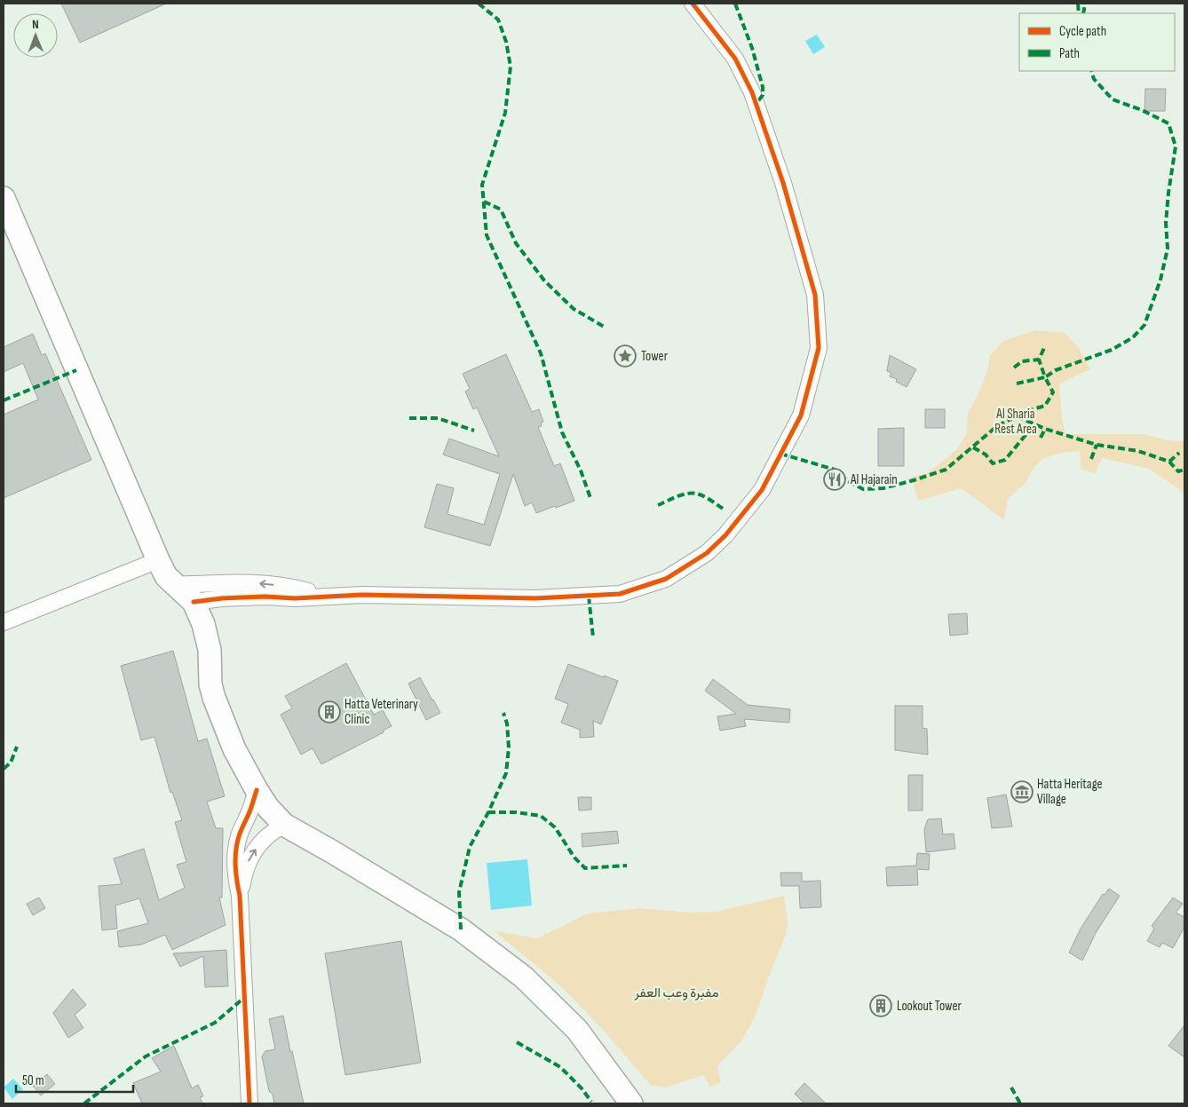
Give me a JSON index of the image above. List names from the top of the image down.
{
  "parks": ["Al Sharia Rest Area", "مفبرة وعب العفر"],
  "places": {
    "place": ["Tower"],
    "restaurant": ["Al Hajarain"],
    "building": ["Hatta Veterinary Clinic", "Lookout Tower"],
    "museum": ["Hatta Heritage Village"]
  },
  "legend": ["Cycle path", "Path"],
  "scale_bar": "50 m",
  "north": "top"
}
